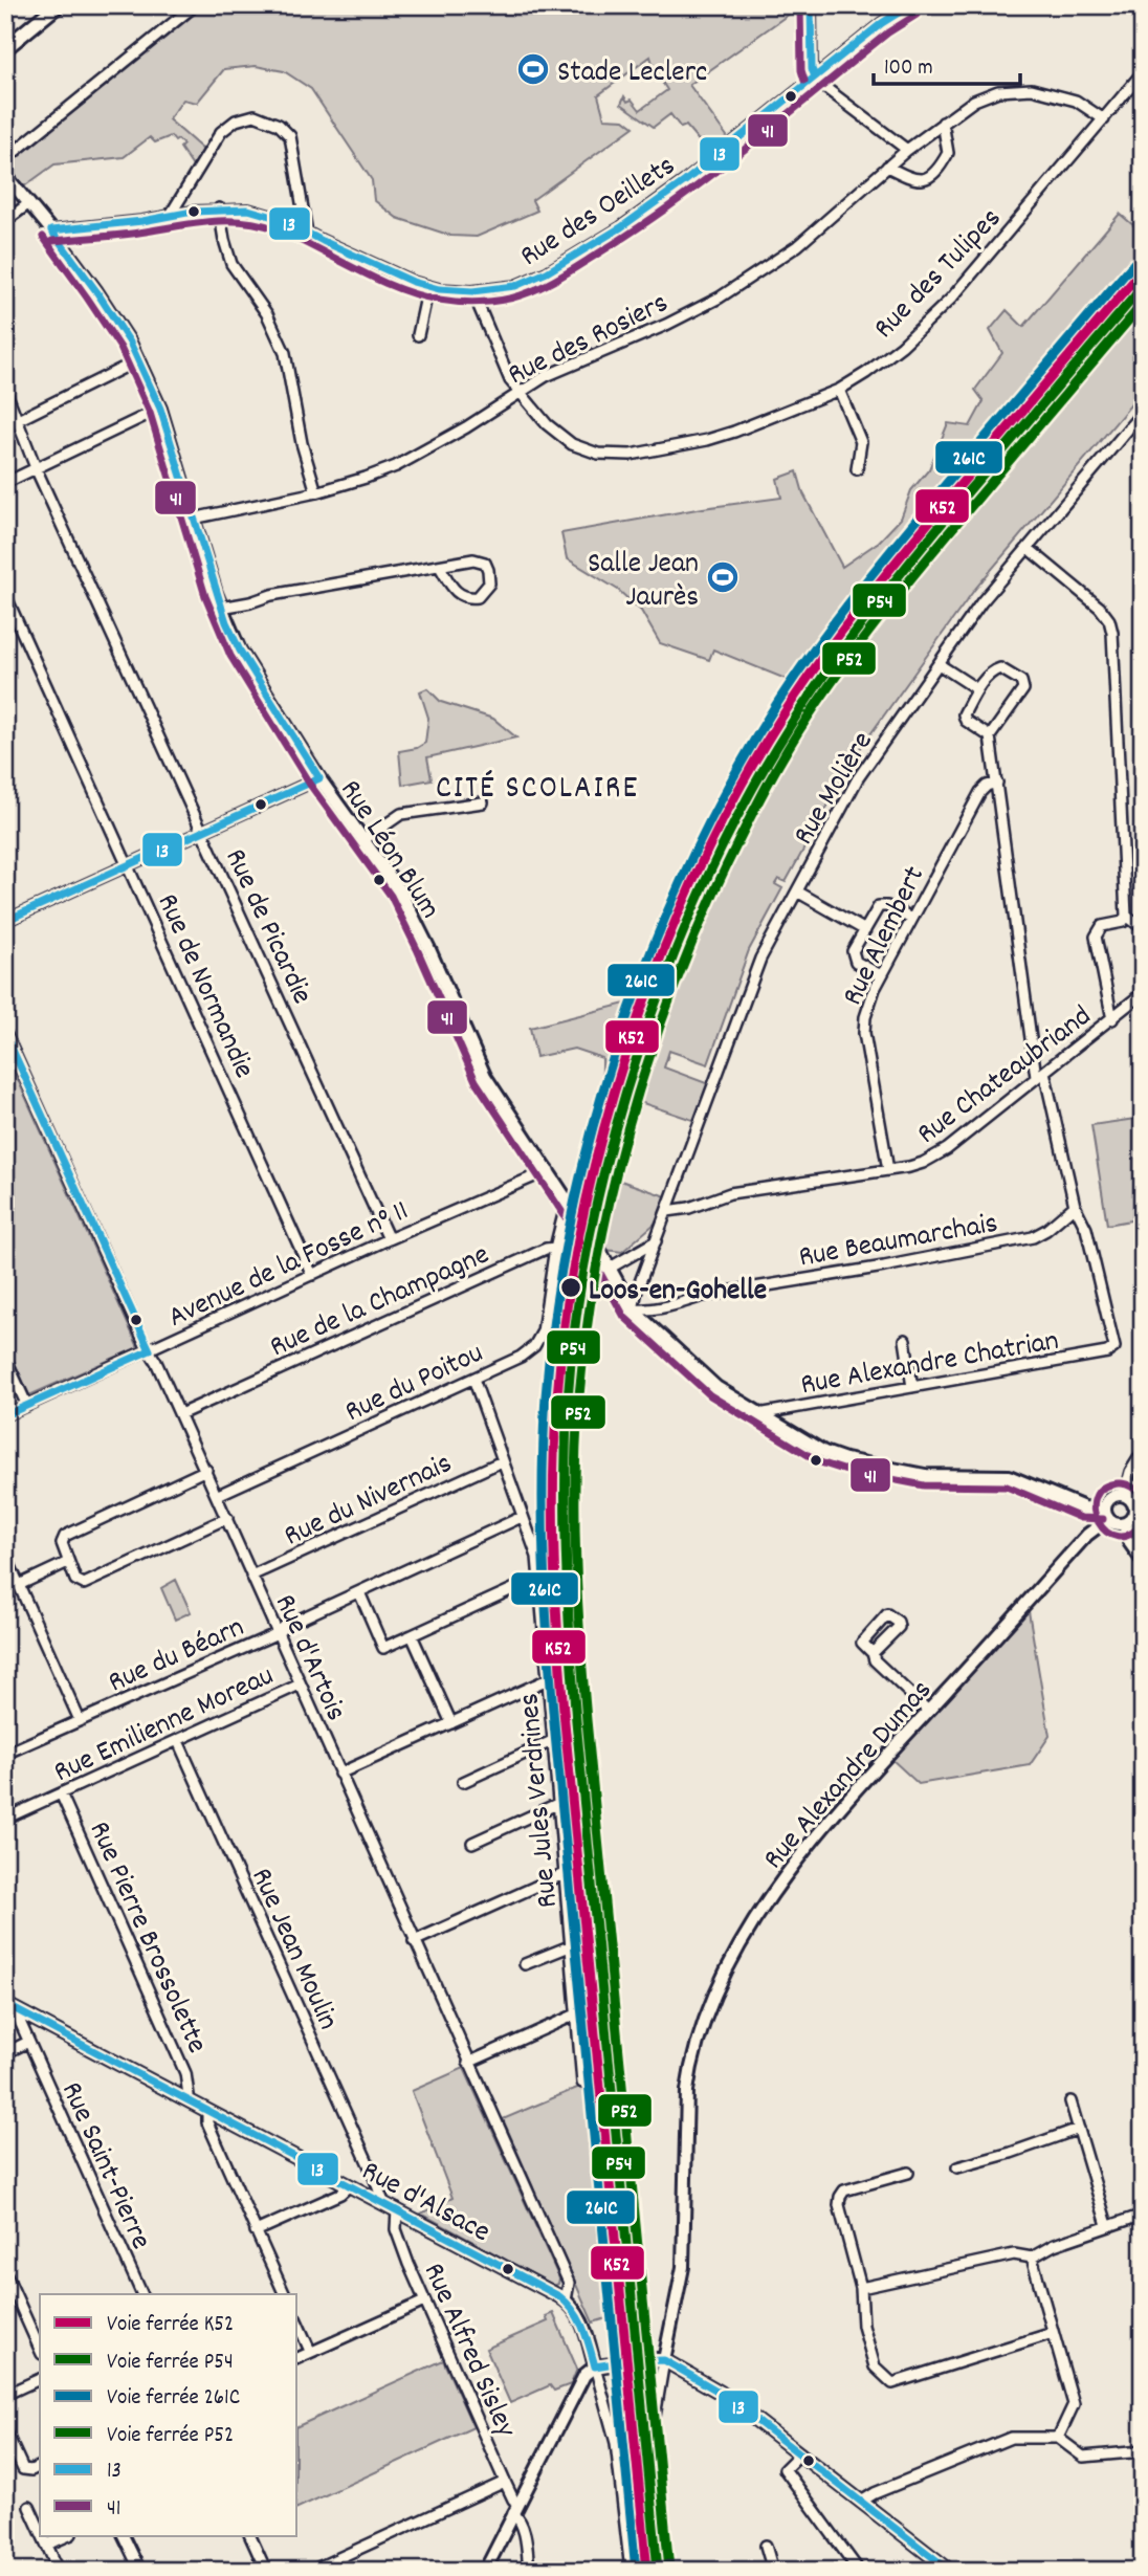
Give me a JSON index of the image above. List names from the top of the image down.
{
  "streets": {
    "street": [
      "Rue des Oeillets",
      "Rue des Tulipes",
      "Rue des Rosiers",
      "Rue Molière",
      "Rue Léon Blum",
      "Rue de Picardie",
      "Rue Alembert",
      "Rue de Normandie",
      "Rue Chateaubriand",
      "Rue Beaumarchais",
      "Avenue de la Fosse n° 11",
      "Rue de la Champagne",
      "Rue Alexandre Chatrian",
      "Rue du Poitou",
      "Rue du Nivernais",
      "Rue du Béarn",
      "Rue d'Artois",
      "Rue Emilienne Moreau",
      "Rue Alexandre Dumas",
      "Rue Jules Verdrines",
      "Rue Pierre Brossolette",
      "Rue Jean Moulin",
      "Rue Saint-Pierre",
      "Rue d'Alsace",
      "Rue Alfred Sisley"
    ]
  },
  "crossings": [
    ["Rue des Oeillets", "Rue des Tulipes"],
    ["Rue des Oeillets", "Rue Léon Blum"],
    ["Rue des Tulipes", "Rue des Rosiers"],
    ["Rue des Rosiers", "Rue Léon Blum"],
    ["Rue Molière", "Rue Léon Blum"],
    ["Rue Molière", "Rue Chateaubriand"],
    ["Rue Molière", "Rue Beaumarchais"],
    ["Rue Léon Blum", "Rue Beaumarchais"],
    ["Rue Léon Blum", "Avenue de la Fosse n° 11"],
    ["Rue Léon Blum", "Rue Alexandre Chatrian"],
    ["Rue de Picardie", "Avenue de la Fosse n° 11"],
    ["Rue Alembert", "Rue Chateaubriand"],
    ["Rue de Normandie", "Avenue de la Fosse n° 11"],
    ["Rue Beaumarchais", "Rue Alexandre Chatrian"],
    ["Avenue de la Fosse n° 11", "Rue d'Artois"],
    ["Rue de la Champagne", "Rue du Poitou"],
    ["Rue de la Champagne", "Rue d'Artois"],
    ["Rue du Poitou", "Rue d'Artois"],
    ["Rue du Poitou", "Rue Jules Verdrines"],
    ["Rue du Nivernais", "Rue d'Artois"],
    ["Rue du Nivernais", "Rue Jules Verdrines"],
    ["Rue du Béarn", "Rue d'Artois"],
    ["Rue du Béarn", "Rue Jules Verdrines"],
    ["Rue d'Artois", "Rue Emilienne Moreau"],
    ["Rue d'Artois", "Rue d'Alsace"],
    ["Rue Emilienne Moreau", "Rue Pierre Brossolette"],
    ["Rue Emilienne Moreau", "Rue Jean Moulin"],
    ["Rue Pierre Brossolette", "Rue d'Alsace"],
    ["Rue Jean Moulin", "Rue d'Alsace"],
    ["Rue Saint-Pierre", "Rue d'Alsace"],
    ["Rue d'Alsace", "Rue Alfred Sisley"]
  ],
  "districts": ["CITÉ SCOLAIRE"],
  "places": {
    "sports": ["Stade Leclerc", "Salle Jean Jaurès"],
    "other": ["Loos-en-Gohelle"]
  },
  "lines": [
    "transit line 13",
    "transit line 41",
    "rail line 261C",
    "rail line K52",
    "rail line P54",
    "rail line P52"
  ],
  "legend": [
    "Voie ferrée K52",
    "Voie ferrée P54",
    "Voie ferrée 261C",
    "Voie ferrée P52",
    "13",
    "41"
  ],
  "scale_bar": "100 m"
}
